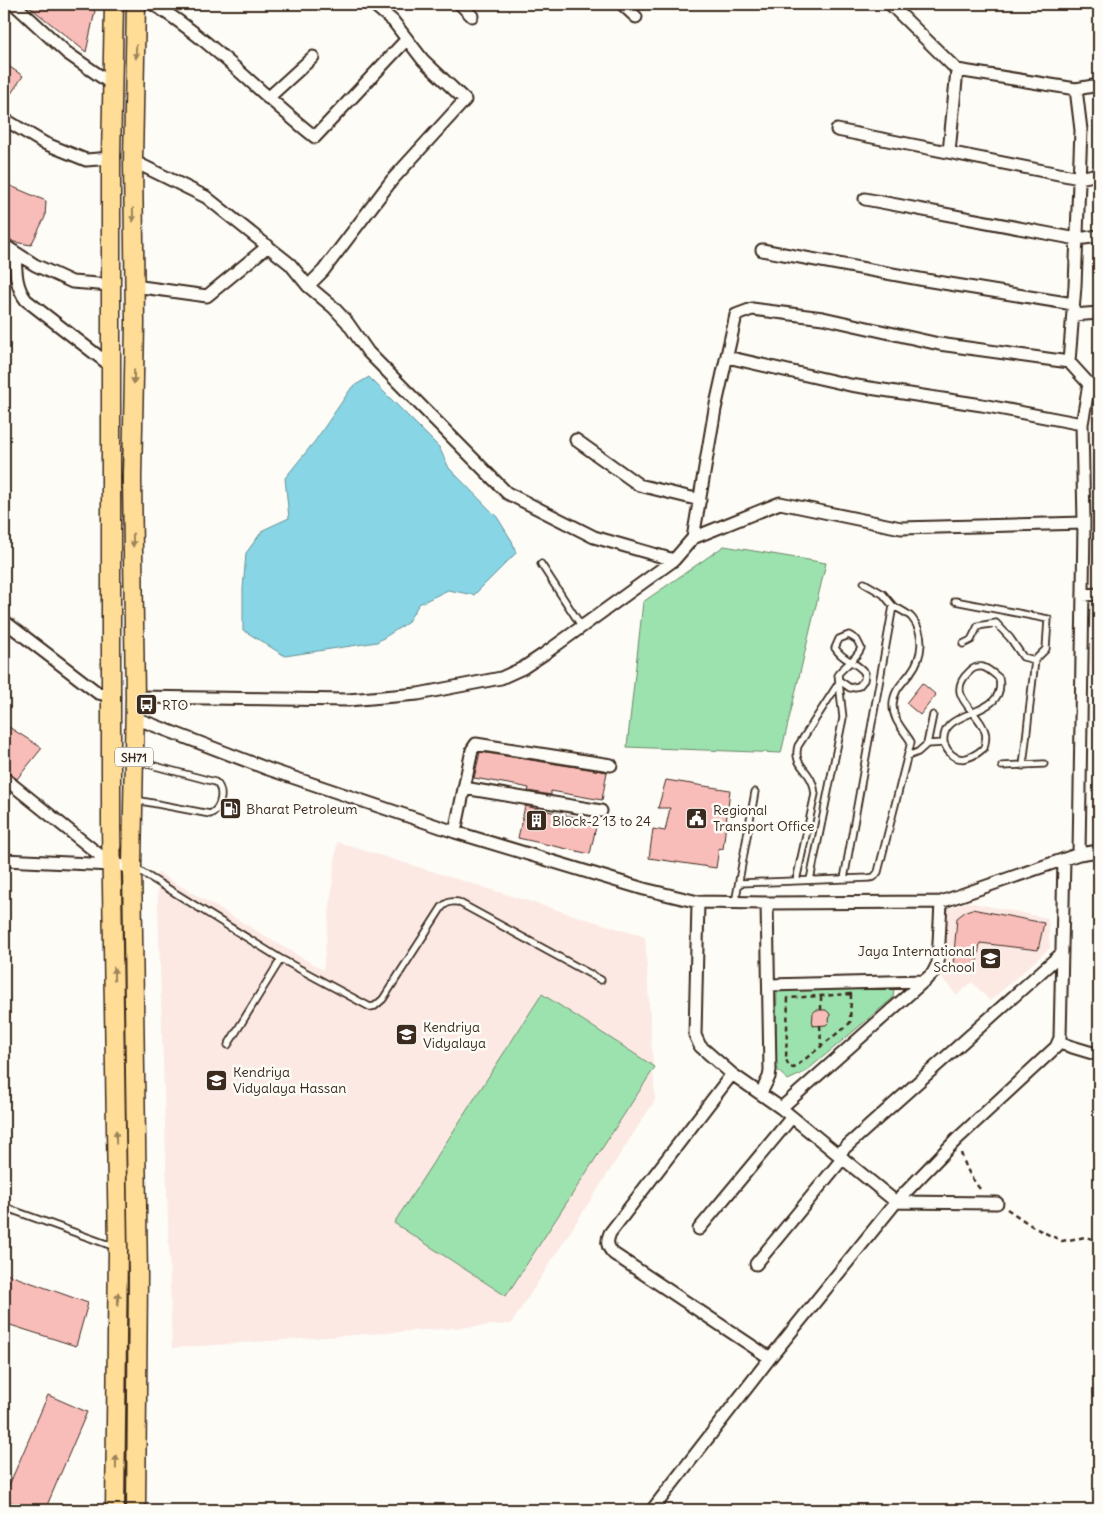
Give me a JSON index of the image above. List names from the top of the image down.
{
  "streets": {
    "main road": ["SH71"]
  },
  "places": {
    "bus stop": ["RTO"],
    "fuel station": ["Bharat Petroleum"],
    "public building": ["Regional Transport Office"],
    "building": ["Block-2 13 to 24"],
    "school or university": ["Jaya International School", "Kendriya Vidyalaya", "Kendriya Vidyalaya Hassan"]
  }
}
